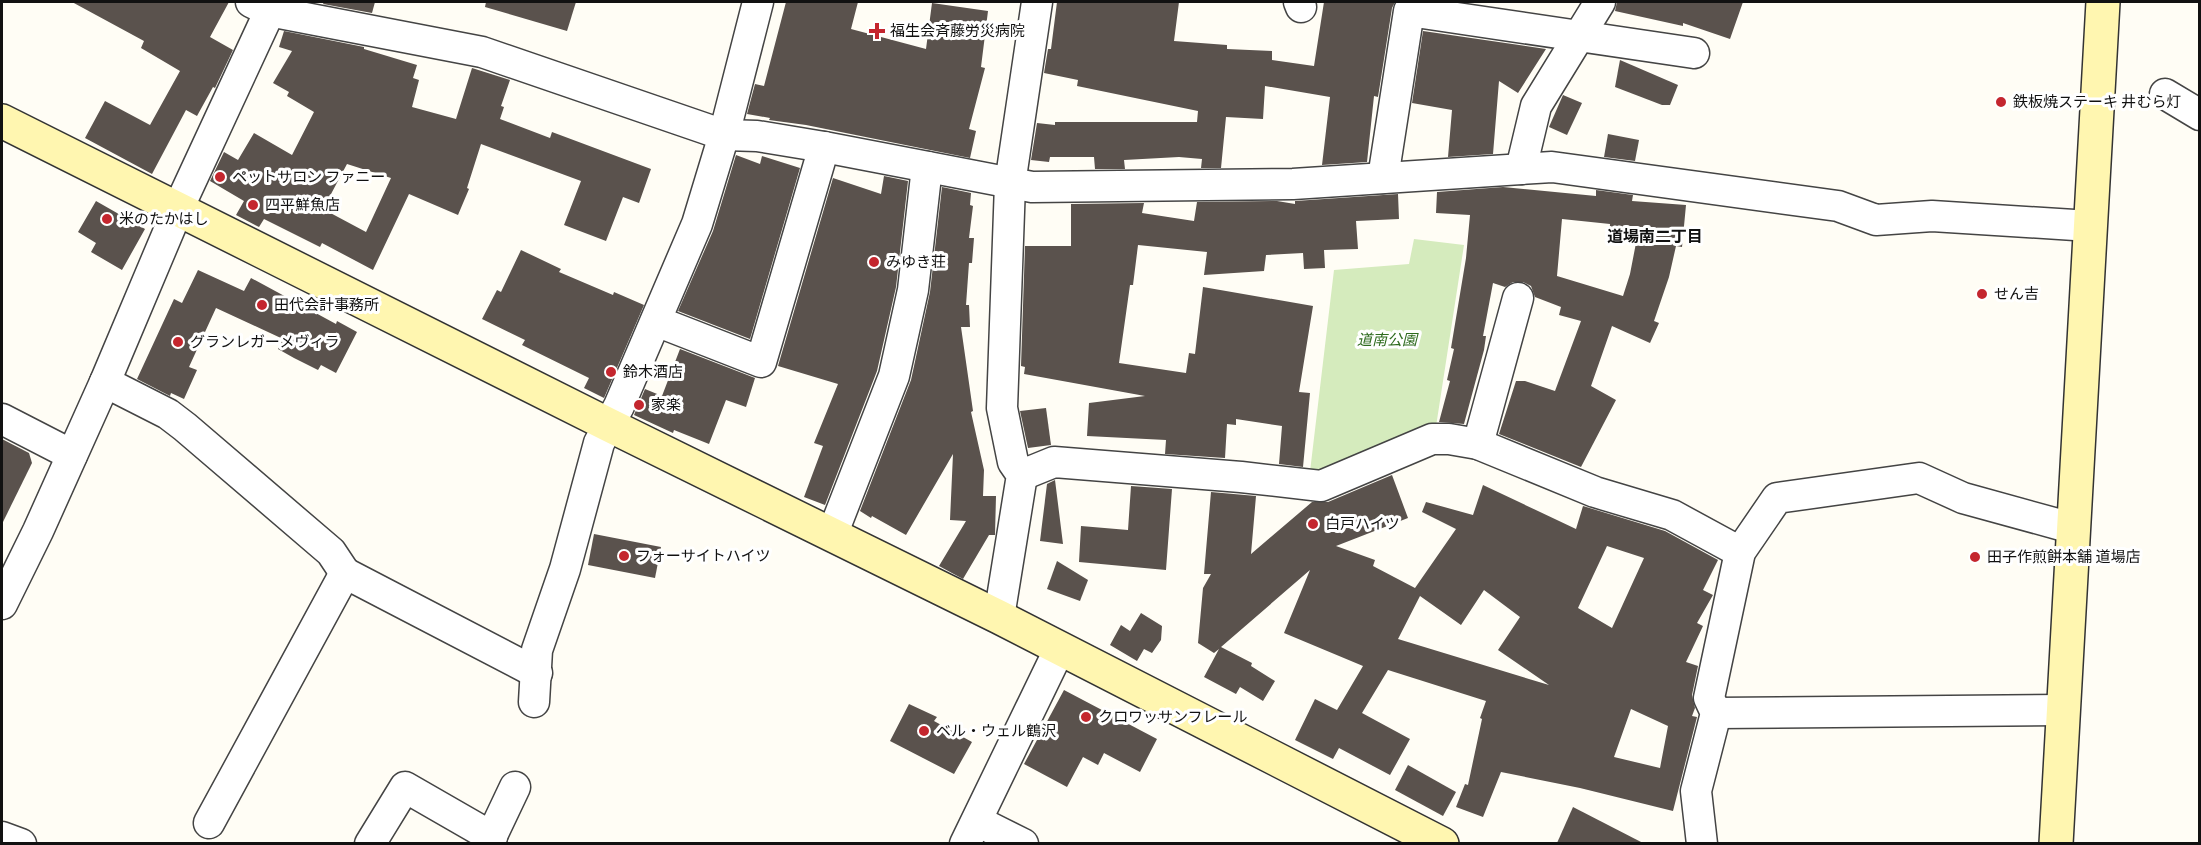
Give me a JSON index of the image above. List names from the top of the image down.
{
  "districts": ["道場南二丁目"],
  "parks": ["道南公園"],
  "places": {
    "health": ["福生会斉藤労災病院"],
    "other": [
      "鉄板焼ステーキ 井むら灯",
      "ペットサロン ファニー",
      "四平鮮魚店",
      "米のたかはし",
      "みゆき荘",
      "せん吉",
      "田代会計事務所",
      "グランレガーメヴィラ",
      "鈴木酒店",
      "家楽",
      "白戸ハイツ",
      "フォーサイトハイツ",
      "田子作煎餅本舗 道場店",
      "クロワッサンフレール",
      "ベル・ウェル鶴沢"
    ]
  }
}
